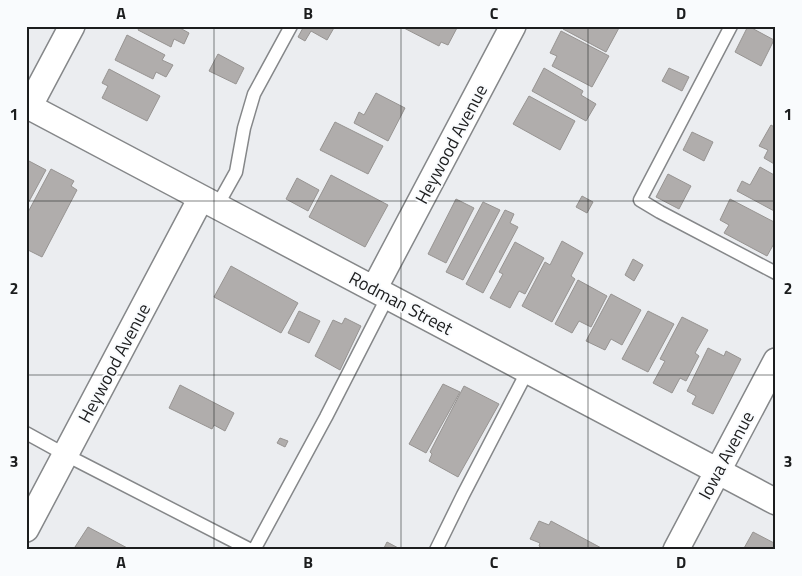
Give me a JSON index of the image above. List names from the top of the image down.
{
  "streets": {
    "street": ["Heywood Avenue", "Rodman Street", "Iowa Avenue"]
  },
  "crossings": [
    ["Heywood Avenue", "Rodman Street"],
    ["Rodman Street", "Iowa Avenue"]
  ],
  "grid": {
    "columns": [
      "A",
      "B",
      "C",
      "D"
    ],
    "rows": ["1", "2", "3"]
  }
}
